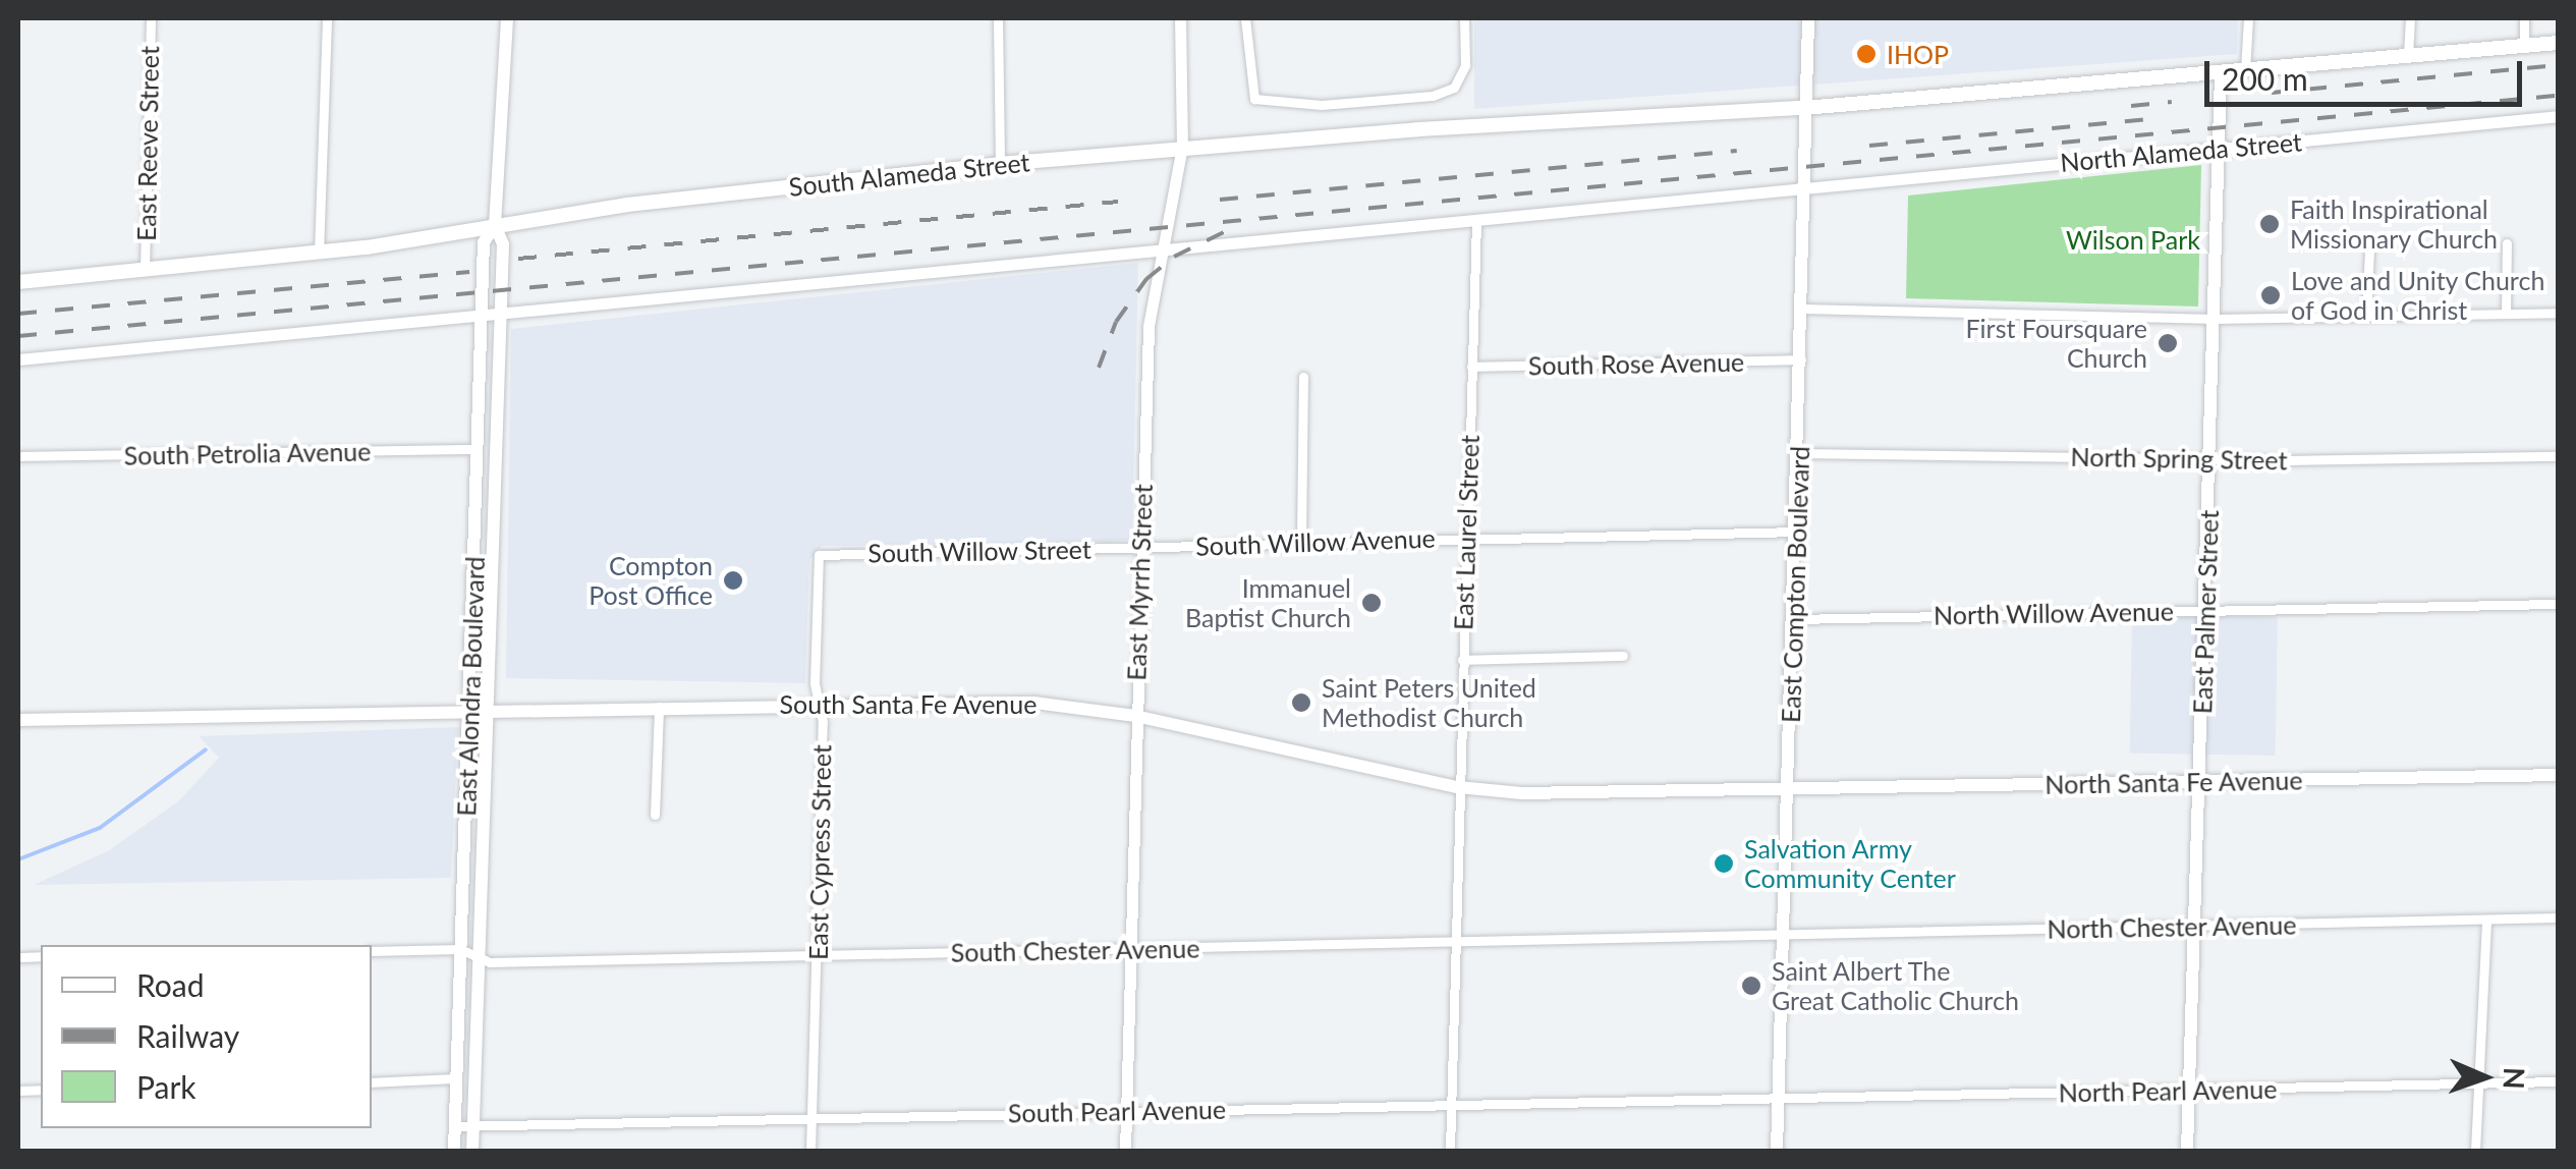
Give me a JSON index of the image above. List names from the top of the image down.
{
  "streets": {
    "main road": [
      "South Alameda Street",
      "East Compton Boulevard",
      "East Palmer Street",
      "East Alondra Boulevard",
      "South Santa Fe Avenue",
      "North Santa Fe Avenue"
    ],
    "street": [
      "East Reeve Street",
      "North Alameda Street",
      "South Rose Avenue",
      "South Petrolia Avenue",
      "North Spring Street",
      "East Laurel Street",
      "South Willow Avenue",
      "South Willow Street",
      "East Myrrh Street",
      "North Willow Avenue",
      "East Cypress Street",
      "North Chester Avenue",
      "South Chester Avenue",
      "North Pearl Avenue",
      "South Pearl Avenue"
    ]
  },
  "crossings": [
    ["East Reeve Street", "South Alameda Street"],
    ["North Alameda Street", "East Compton Boulevard"],
    ["North Alameda Street", "East Palmer Street"],
    ["South Alameda Street", "East Myrrh Street"],
    ["South Alameda Street", "East Compton Boulevard"],
    ["South Alameda Street", "East Alondra Boulevard"],
    ["South Rose Avenue", "East Laurel Street"],
    ["South Rose Avenue", "East Compton Boulevard"],
    ["South Petrolia Avenue", "East Alondra Boulevard"],
    ["North Spring Street", "East Compton Boulevard"],
    ["North Spring Street", "East Palmer Street"],
    ["East Laurel Street", "South Willow Avenue"],
    ["East Laurel Street", "South Santa Fe Avenue"],
    ["East Laurel Street", "South Chester Avenue"],
    ["East Laurel Street", "South Pearl Avenue"],
    ["South Willow Avenue", "South Willow Street"],
    ["South Willow Avenue", "East Myrrh Street"],
    ["South Willow Avenue", "East Compton Boulevard"],
    ["South Willow Street", "East Myrrh Street"],
    ["South Willow Street", "East Cypress Street"],
    ["East Myrrh Street", "South Santa Fe Avenue"],
    ["East Myrrh Street", "South Chester Avenue"],
    ["East Myrrh Street", "South Pearl Avenue"],
    ["East Compton Boulevard", "North Willow Avenue"],
    ["East Compton Boulevard", "South Santa Fe Avenue"],
    ["East Compton Boulevard", "North Santa Fe Avenue"],
    ["East Compton Boulevard", "North Chester Avenue"],
    ["East Compton Boulevard", "South Chester Avenue"],
    ["East Compton Boulevard", "North Pearl Avenue"],
    ["East Compton Boulevard", "South Pearl Avenue"],
    ["East Palmer Street", "North Willow Avenue"],
    ["East Palmer Street", "North Santa Fe Avenue"],
    ["East Palmer Street", "North Chester Avenue"],
    ["East Palmer Street", "North Pearl Avenue"],
    ["East Alondra Boulevard", "South Santa Fe Avenue"],
    ["East Alondra Boulevard", "South Chester Avenue"],
    ["East Alondra Boulevard", "South Pearl Avenue"],
    ["South Santa Fe Avenue", "North Santa Fe Avenue"],
    ["South Santa Fe Avenue", "East Cypress Street"],
    ["East Cypress Street", "South Chester Avenue"],
    ["East Cypress Street", "South Pearl Avenue"],
    ["North Chester Avenue", "South Chester Avenue"],
    ["North Pearl Avenue", "South Pearl Avenue"]
  ],
  "parks": ["Wilson Park"],
  "places": [
    "IHOP",
    "Faith Inspirational Missionary Church",
    "Love and Unity Church of God in Christ",
    "First Foursquare Church",
    "Compton Post Office",
    "Immanuel Baptist Church",
    "Saint Peters United Methodist Church",
    "Salvation Army Community Center",
    "Saint Albert The Great Catholic Church"
  ],
  "legend": ["Road", "Railway", "Park"],
  "scale_bar": "200 m",
  "north": "right"
}
